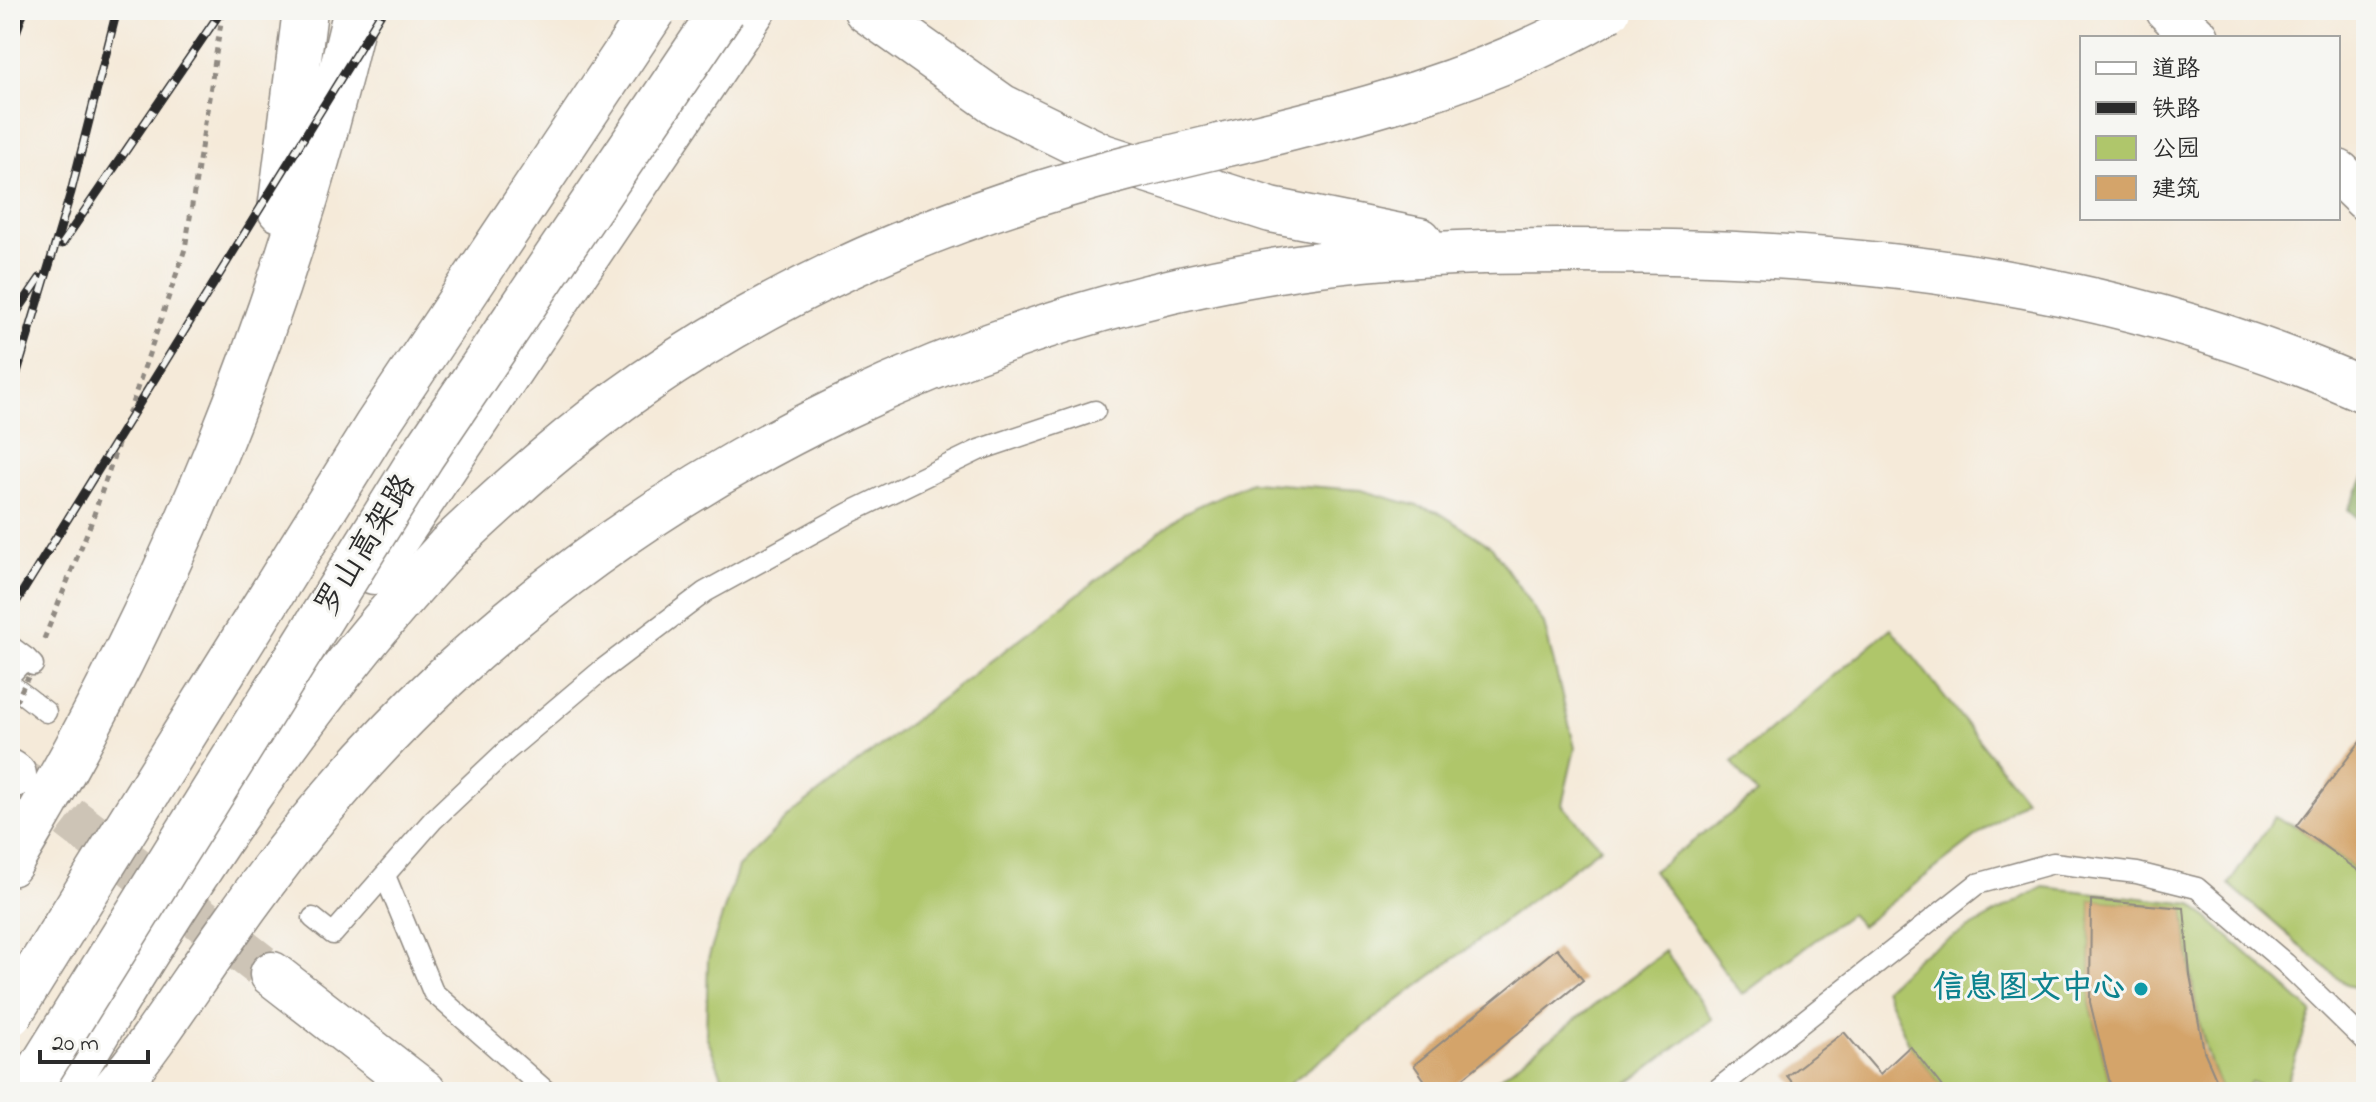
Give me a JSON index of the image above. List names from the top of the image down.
{
  "streets": {
    "main road": ["罗山高架路"]
  },
  "places": ["信息图文中心"],
  "legend": [
    "道路",
    "铁路",
    "公园",
    "建筑"
  ],
  "scale_bar": "20 m"
}
